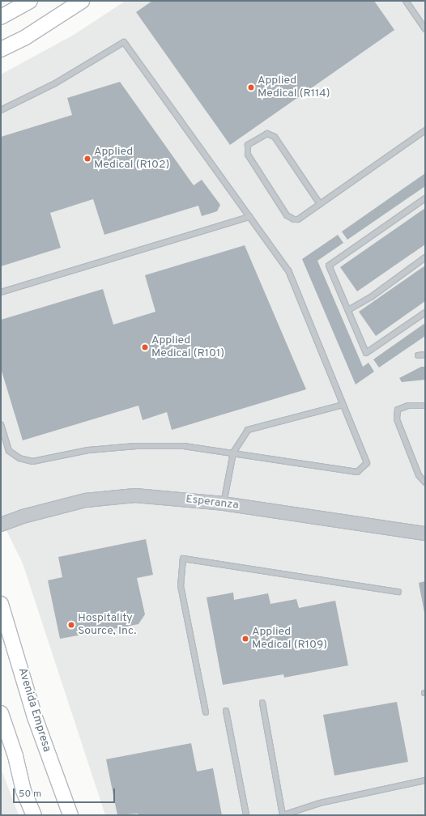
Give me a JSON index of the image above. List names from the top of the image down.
{
  "streets": {
    "main road": ["Avenida Empresa"],
    "street": ["Esperanza"]
  },
  "places": [
    "Applied Medical (R114)",
    "Applied Medical (R102)",
    "Applied Medical (R101)",
    "Hospitality Source, Inc.",
    "Applied Medical (R109)"
  ],
  "scale_bar": "50 m"
}
